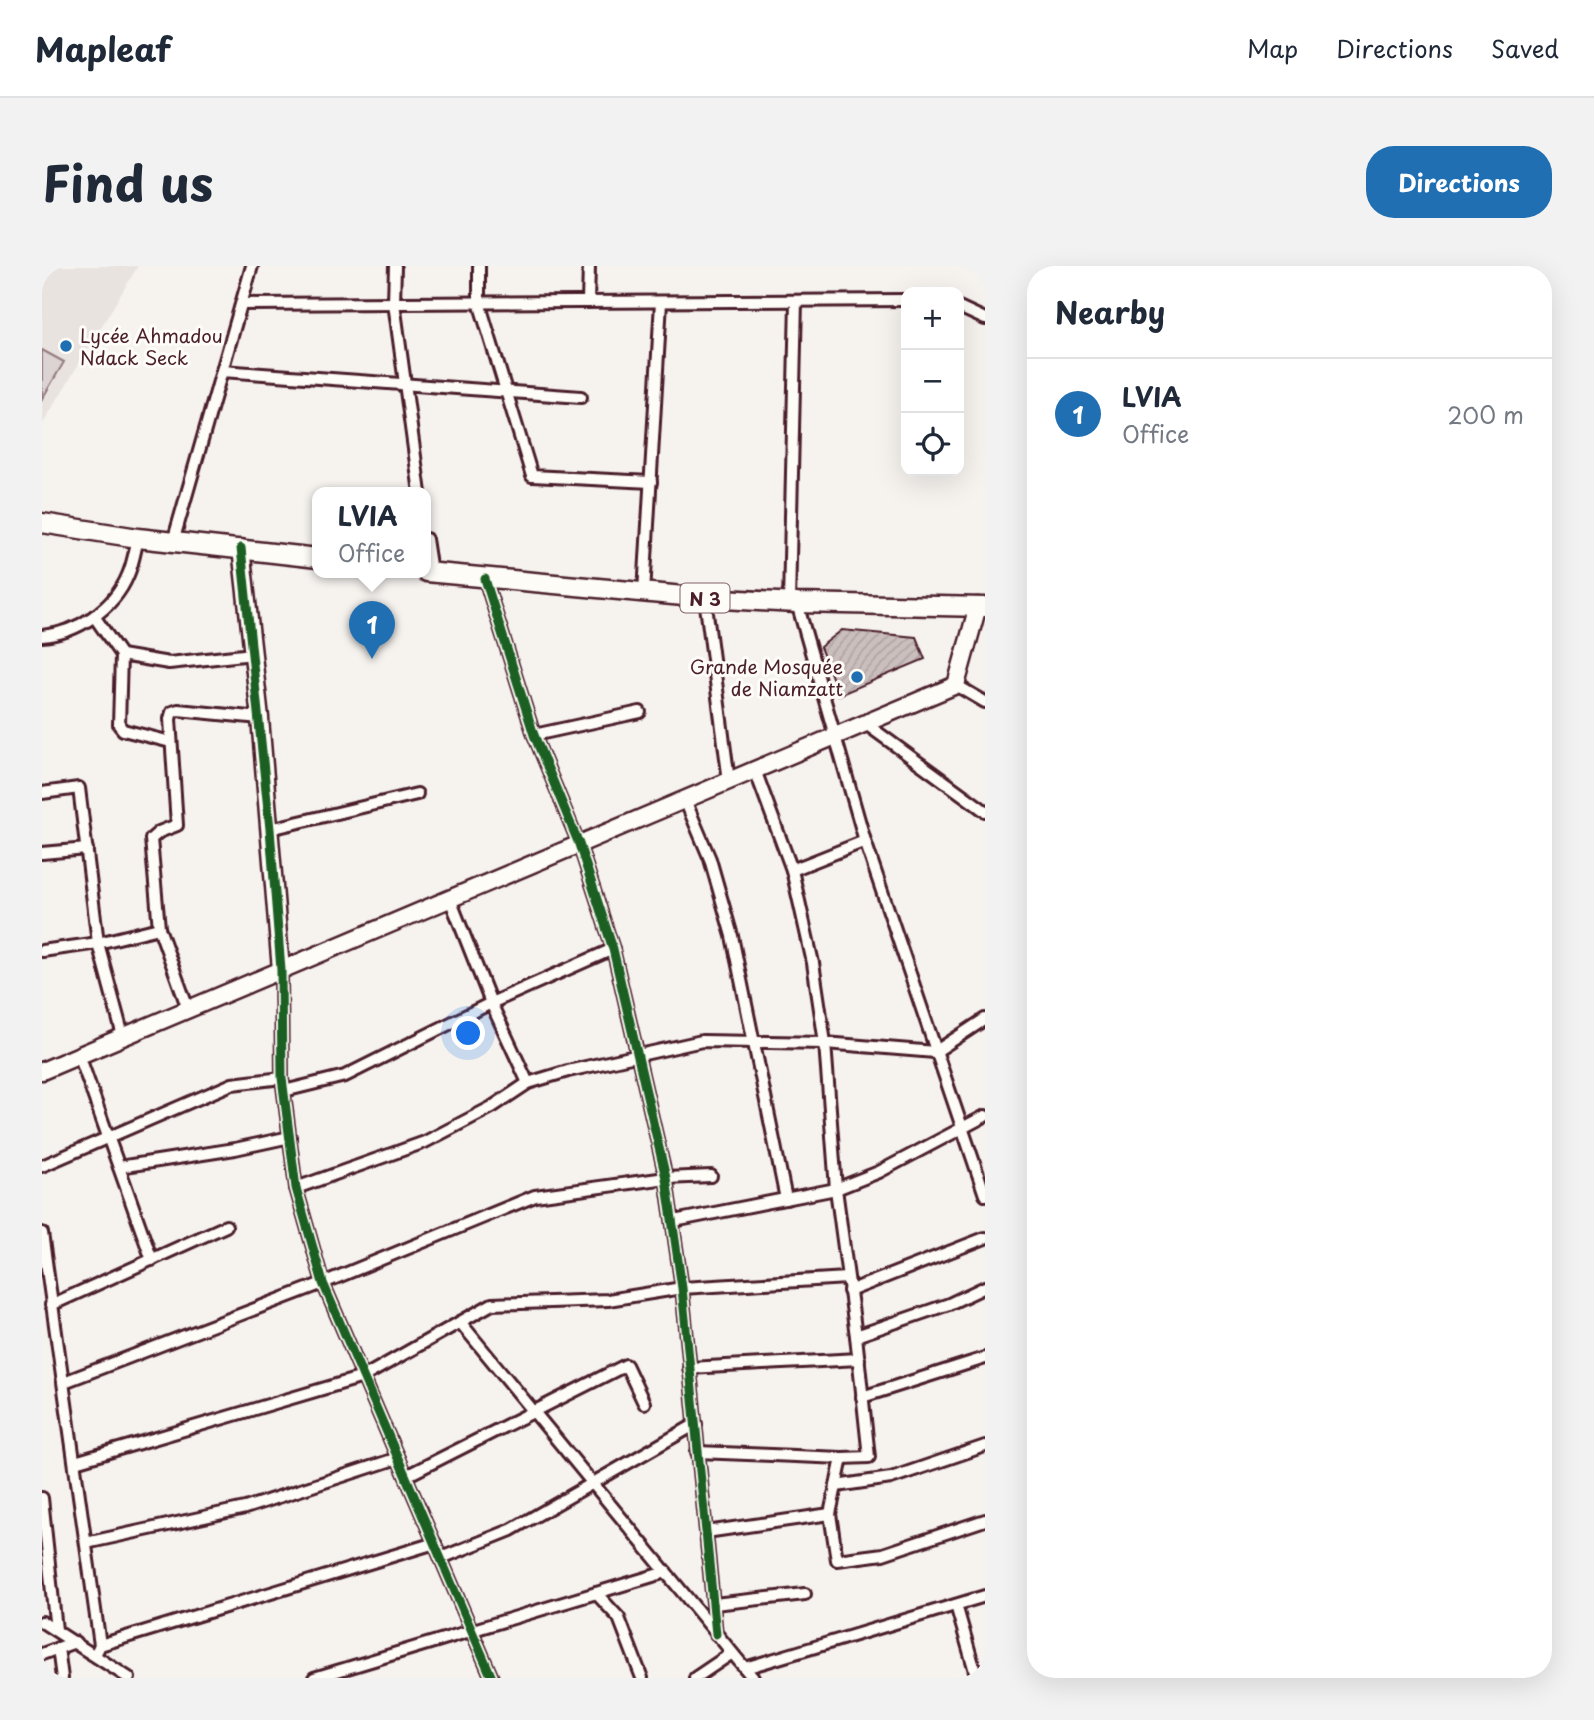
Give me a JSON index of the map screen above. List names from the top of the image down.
{
  "streets": {
    "main road": ["N 3"]
  },
  "places": ["Lycée Ahmadou Ndack Seck", "Grande Mosquée de Niamzatt"],
  "page": {
    "header": "Mapleaf",
    "nav": ["Map", "Directions", "Saved"],
    "title": "Find us",
    "buttons": "Directions",
    "heading": "Nearby",
    "map_buttons": ["+", "−"],
    "list": [
      {
        "mark": "1",
        "name": "LVIA",
        "note": "Office",
        "value": "200 m"
      }
    ],
    "popup": ["LVIA", "Office"],
    "pins": "1"
  }
}
